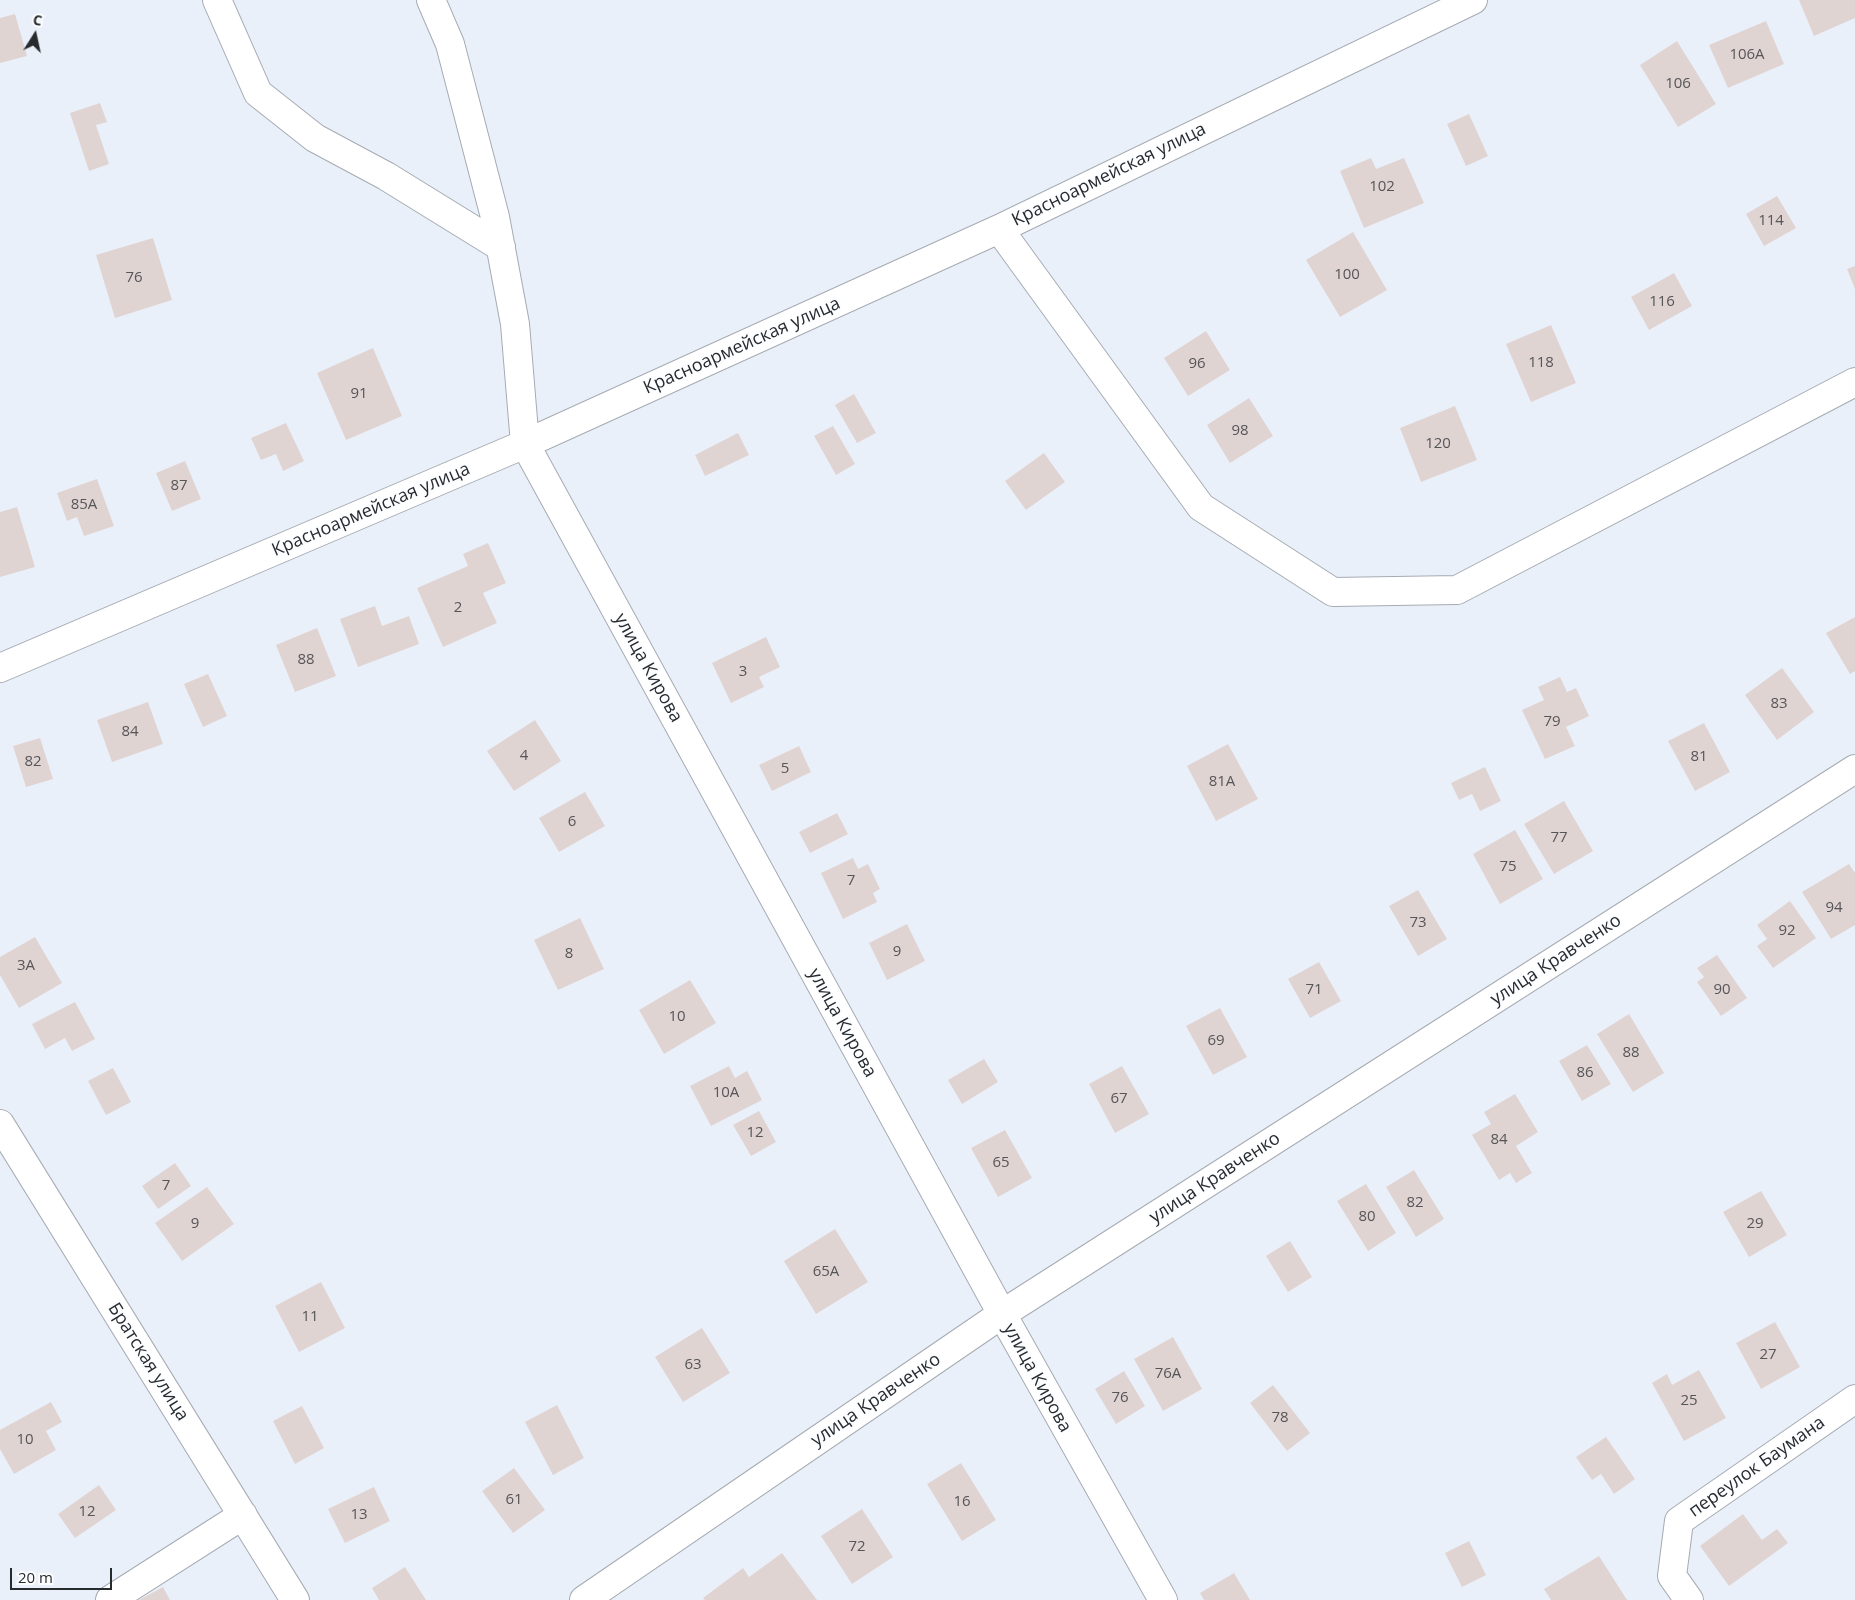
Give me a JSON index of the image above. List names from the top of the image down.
{
  "streets": {
    "street": [
      "Красноармейская улица",
      "улица Кирова",
      "улица Кравченко",
      "Братская улица",
      "переулок Баумана"
    ]
  },
  "crossings": [
    ["Красноармейская улица", "улица Кирова"],
    ["улица Кирова", "улица Кравченко"]
  ],
  "house_numbers": [
    "106А",
    "106",
    "102",
    "114",
    "100",
    "76",
    "116",
    "118",
    "96",
    "91",
    "98",
    "120",
    "87",
    "85А",
    "2",
    "88",
    "3",
    "83",
    "79",
    "84",
    "4",
    "81",
    "82",
    "5",
    "81А",
    "6",
    "77",
    "75",
    "7",
    "94",
    "73",
    "92",
    "9",
    "8",
    "3А",
    "71",
    "90",
    "10",
    "69",
    "88",
    "86",
    "10А",
    "67",
    "12",
    "84",
    "65",
    "7",
    "82",
    "80",
    "9",
    "29",
    "65А",
    "11",
    "27",
    "63",
    "76А",
    "76",
    "25",
    "78",
    "10",
    "61",
    "16",
    "12",
    "13",
    "72"
  ],
  "scale_bar": "20 m",
  "north": "top"
}
